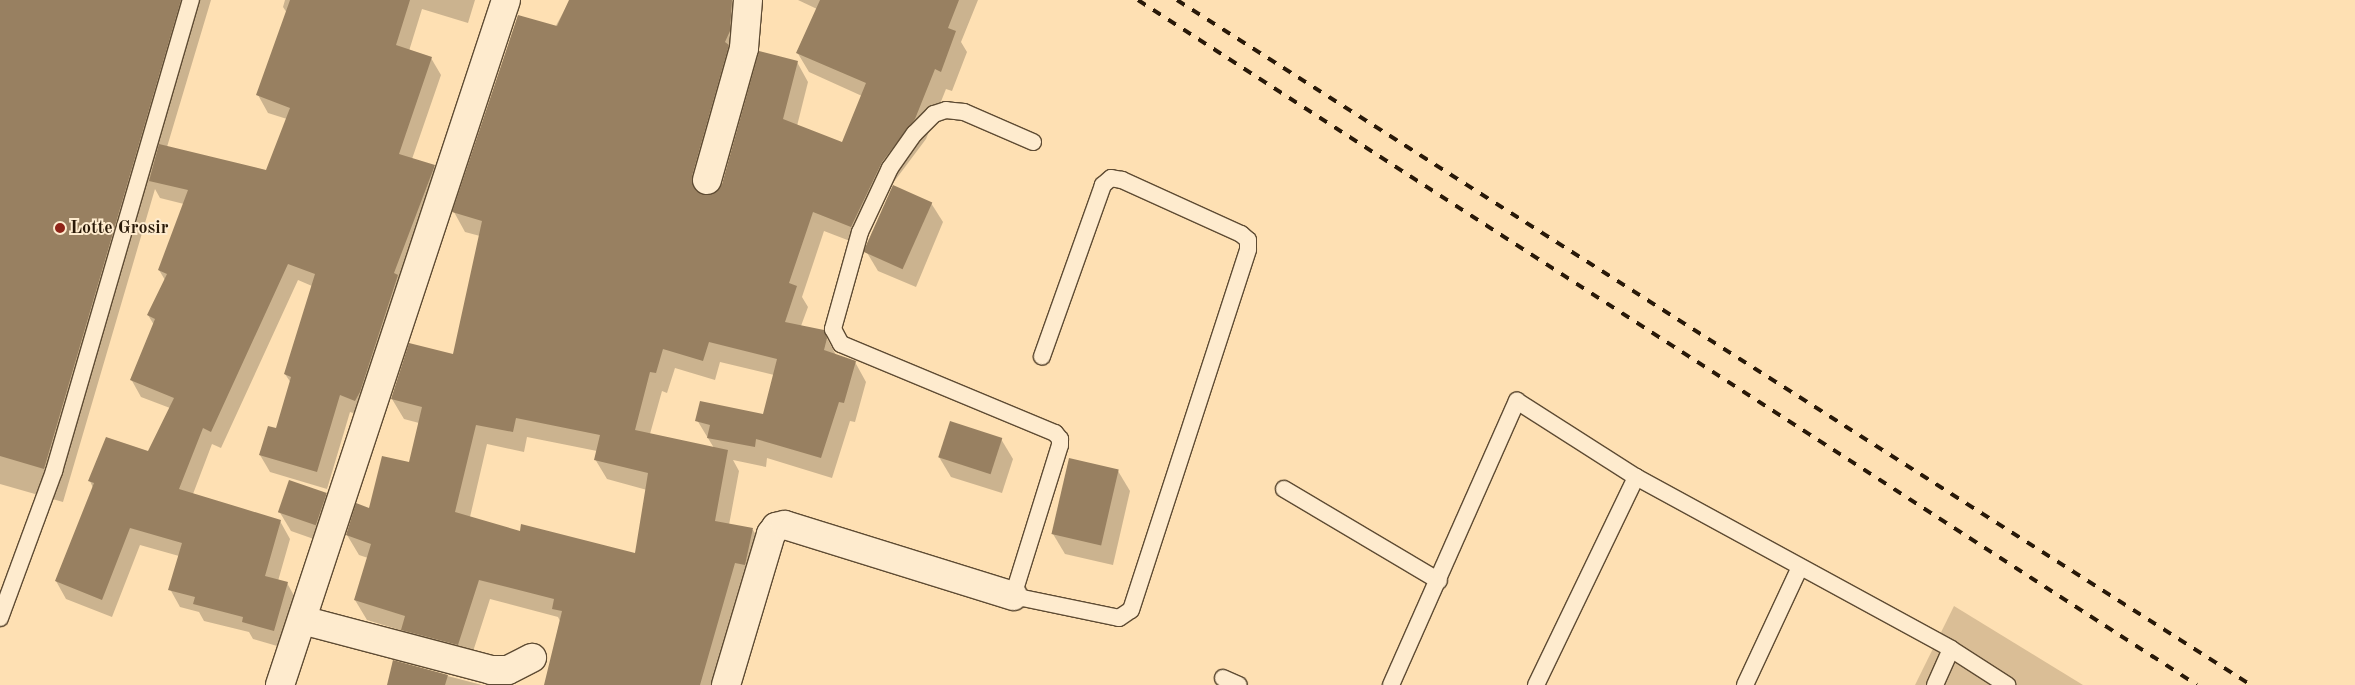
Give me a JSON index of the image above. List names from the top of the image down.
{
  "places": ["Lotte Grosir"]
}
